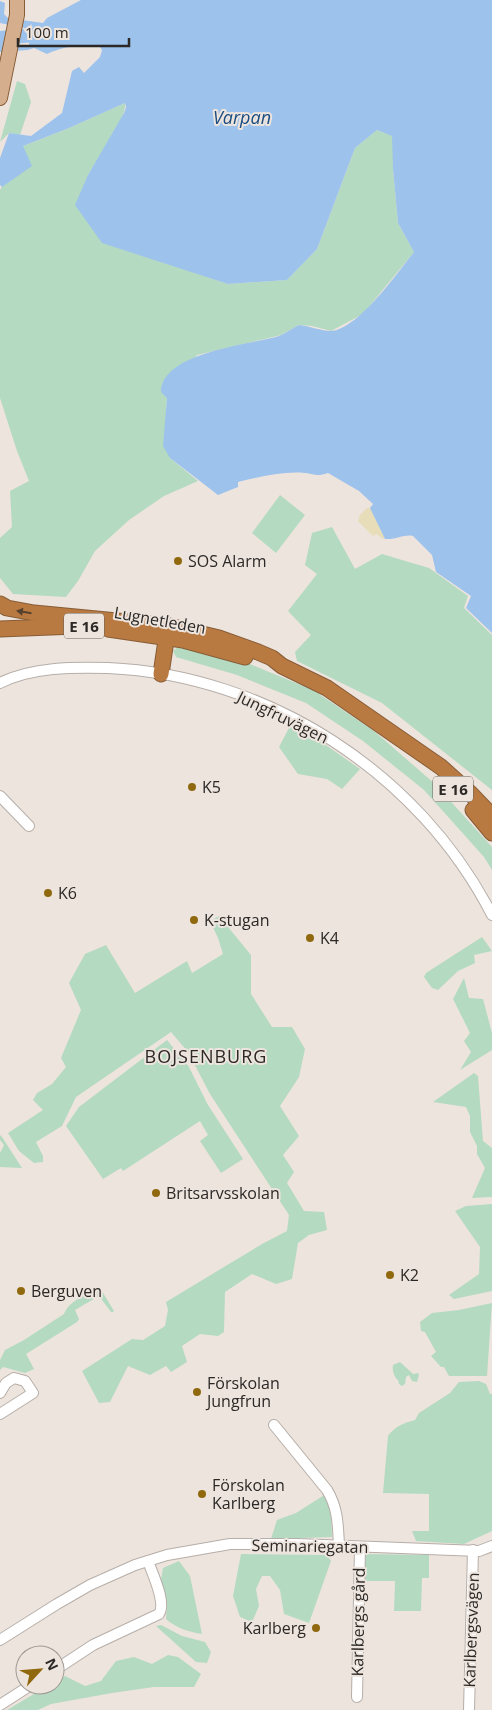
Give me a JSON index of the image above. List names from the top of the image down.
{
  "streets": {
    "highway": ["Lugnetleden", "E 16"],
    "street": [
      "Jungfruvägen",
      "Seminariegatan",
      "Karlbergs gård",
      "Karlbergsvägen"
    ]
  },
  "crossings": [
    ["Seminariegatan", "Karlbergs gård"],
    ["Seminariegatan", "Karlbergsvägen"]
  ],
  "districts": ["BOJSENBURG"],
  "water": ["Varpan"],
  "places": [
    "SOS Alarm",
    "K5",
    "K6",
    "K-stugan",
    "K4",
    "Britsarvsskolan",
    "K2",
    "Berguven",
    "Förskolan Jungfrun",
    "Förskolan Karlberg",
    "Karlberg"
  ],
  "scale_bar": "100 m",
  "north": "top right"
}
